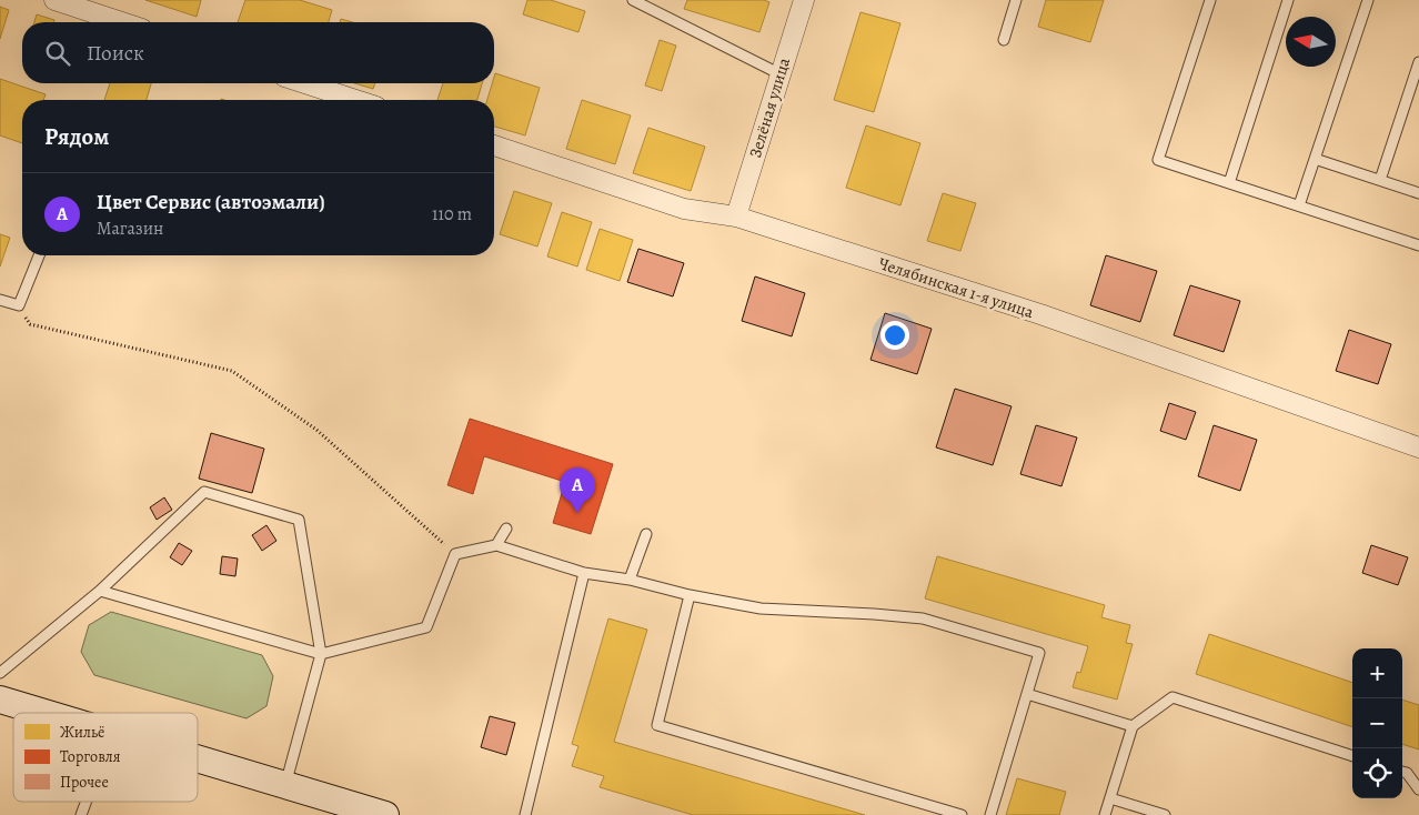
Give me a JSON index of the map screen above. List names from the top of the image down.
{
  "streets": {
    "street": ["Зелёная улица", "Челябинская 1-я улица"]
  },
  "crossings": [
    ["Зелёная улица", "Челябинская 1-я улица"]
  ],
  "legend": ["Жильё", "Торговля", "Прочее"],
  "north": "left",
  "page": {
    "search": "Поиск",
    "heading": "Рядом",
    "list": [
      {
        "mark": "A",
        "name": "Цвет Сервис (автоэмали)",
        "note": "Магазин",
        "value": "110 m"
      }
    ],
    "pins": "A",
    "map_buttons": ["+", "−"]
  }
}
